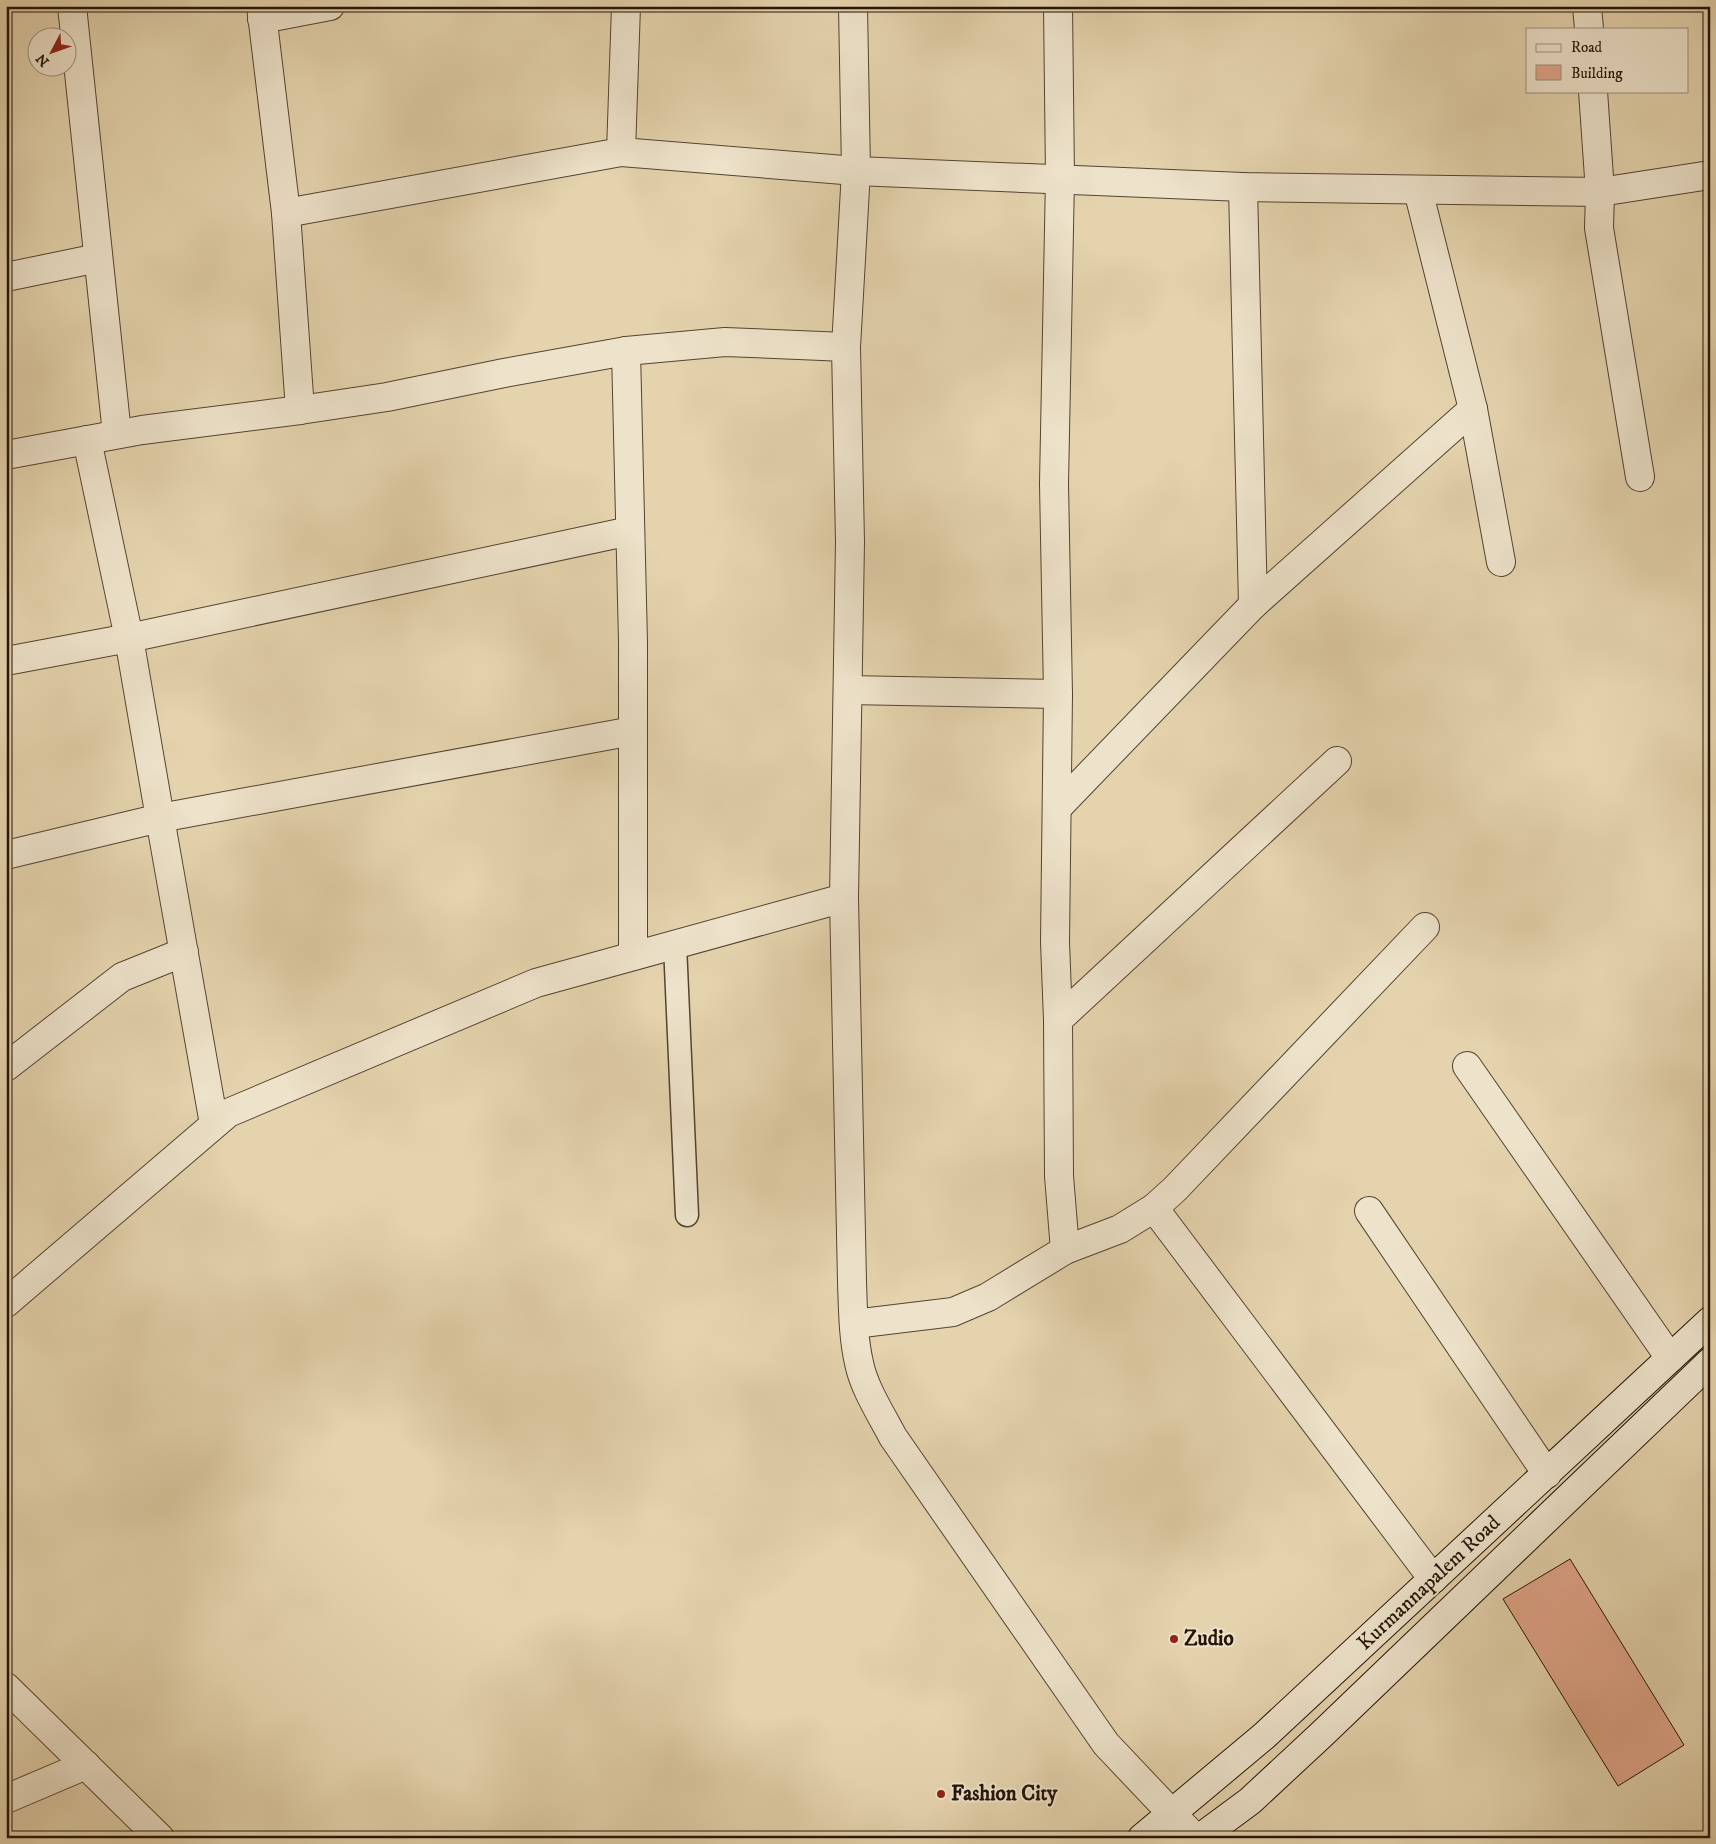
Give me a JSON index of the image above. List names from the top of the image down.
{
  "streets": {
    "street": ["Kurmannapalem Road"]
  },
  "places": ["Zudio", "Fashion City"],
  "legend": ["Road", "Building"],
  "north": "bottom left"
}
